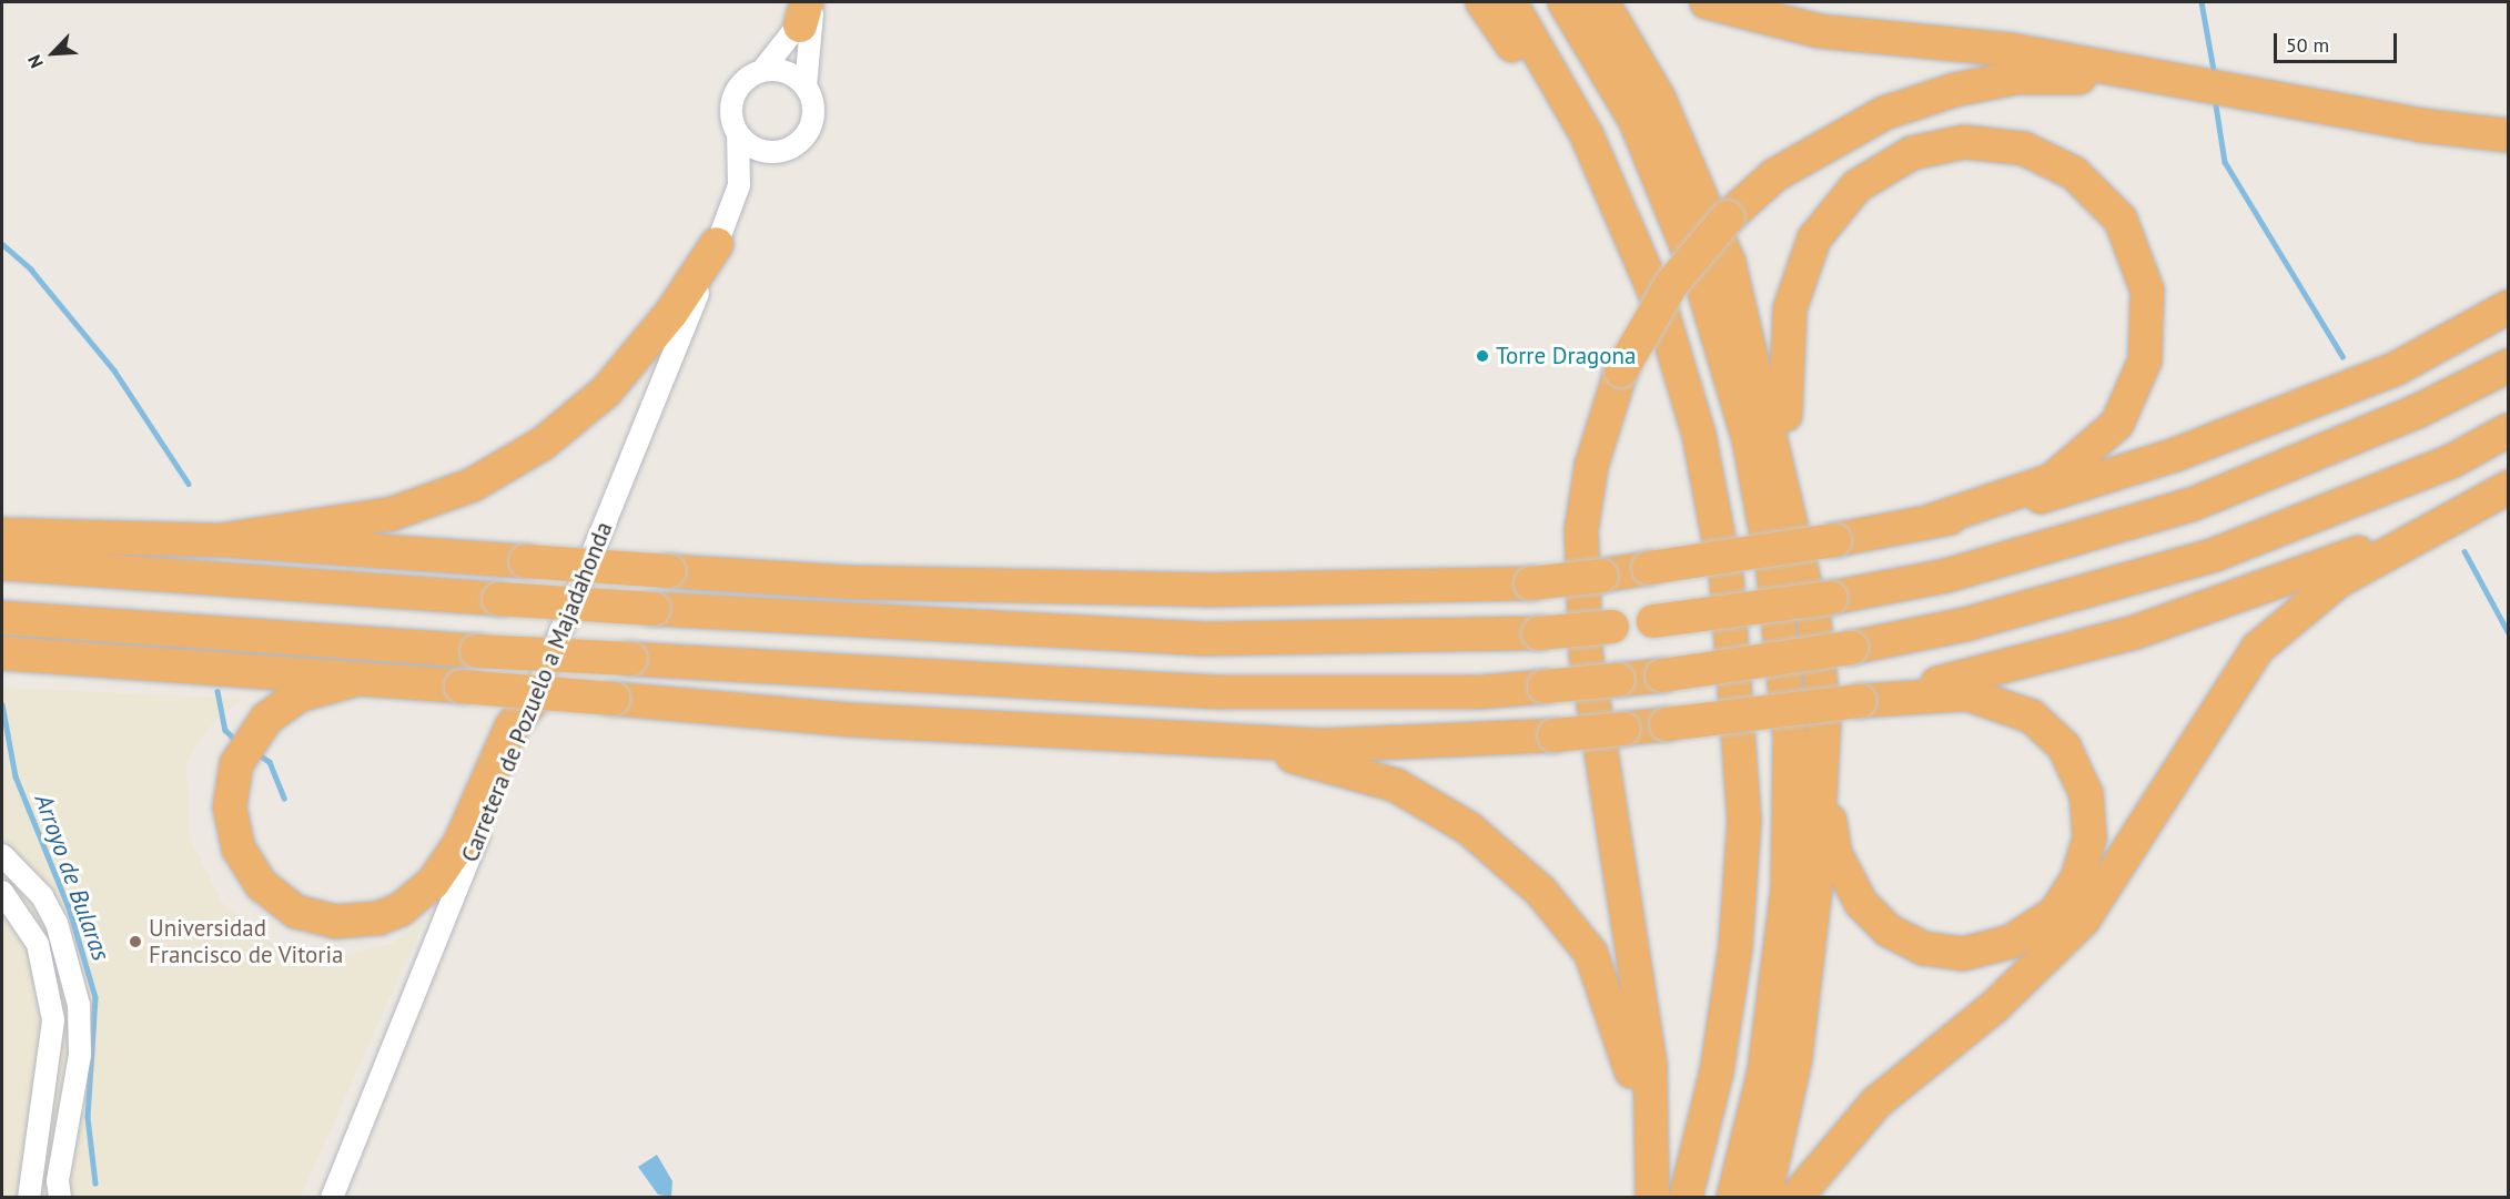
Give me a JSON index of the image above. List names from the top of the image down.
{
  "streets": {
    "street": ["Carretera de Pozuelo a Majadahonda"]
  },
  "water": ["Arroyo de Bularas"],
  "places": ["Torre Dragona", "Universidad Francisco de Vitoria"],
  "scale_bar": "50 m",
  "north": "bottom left"
}
